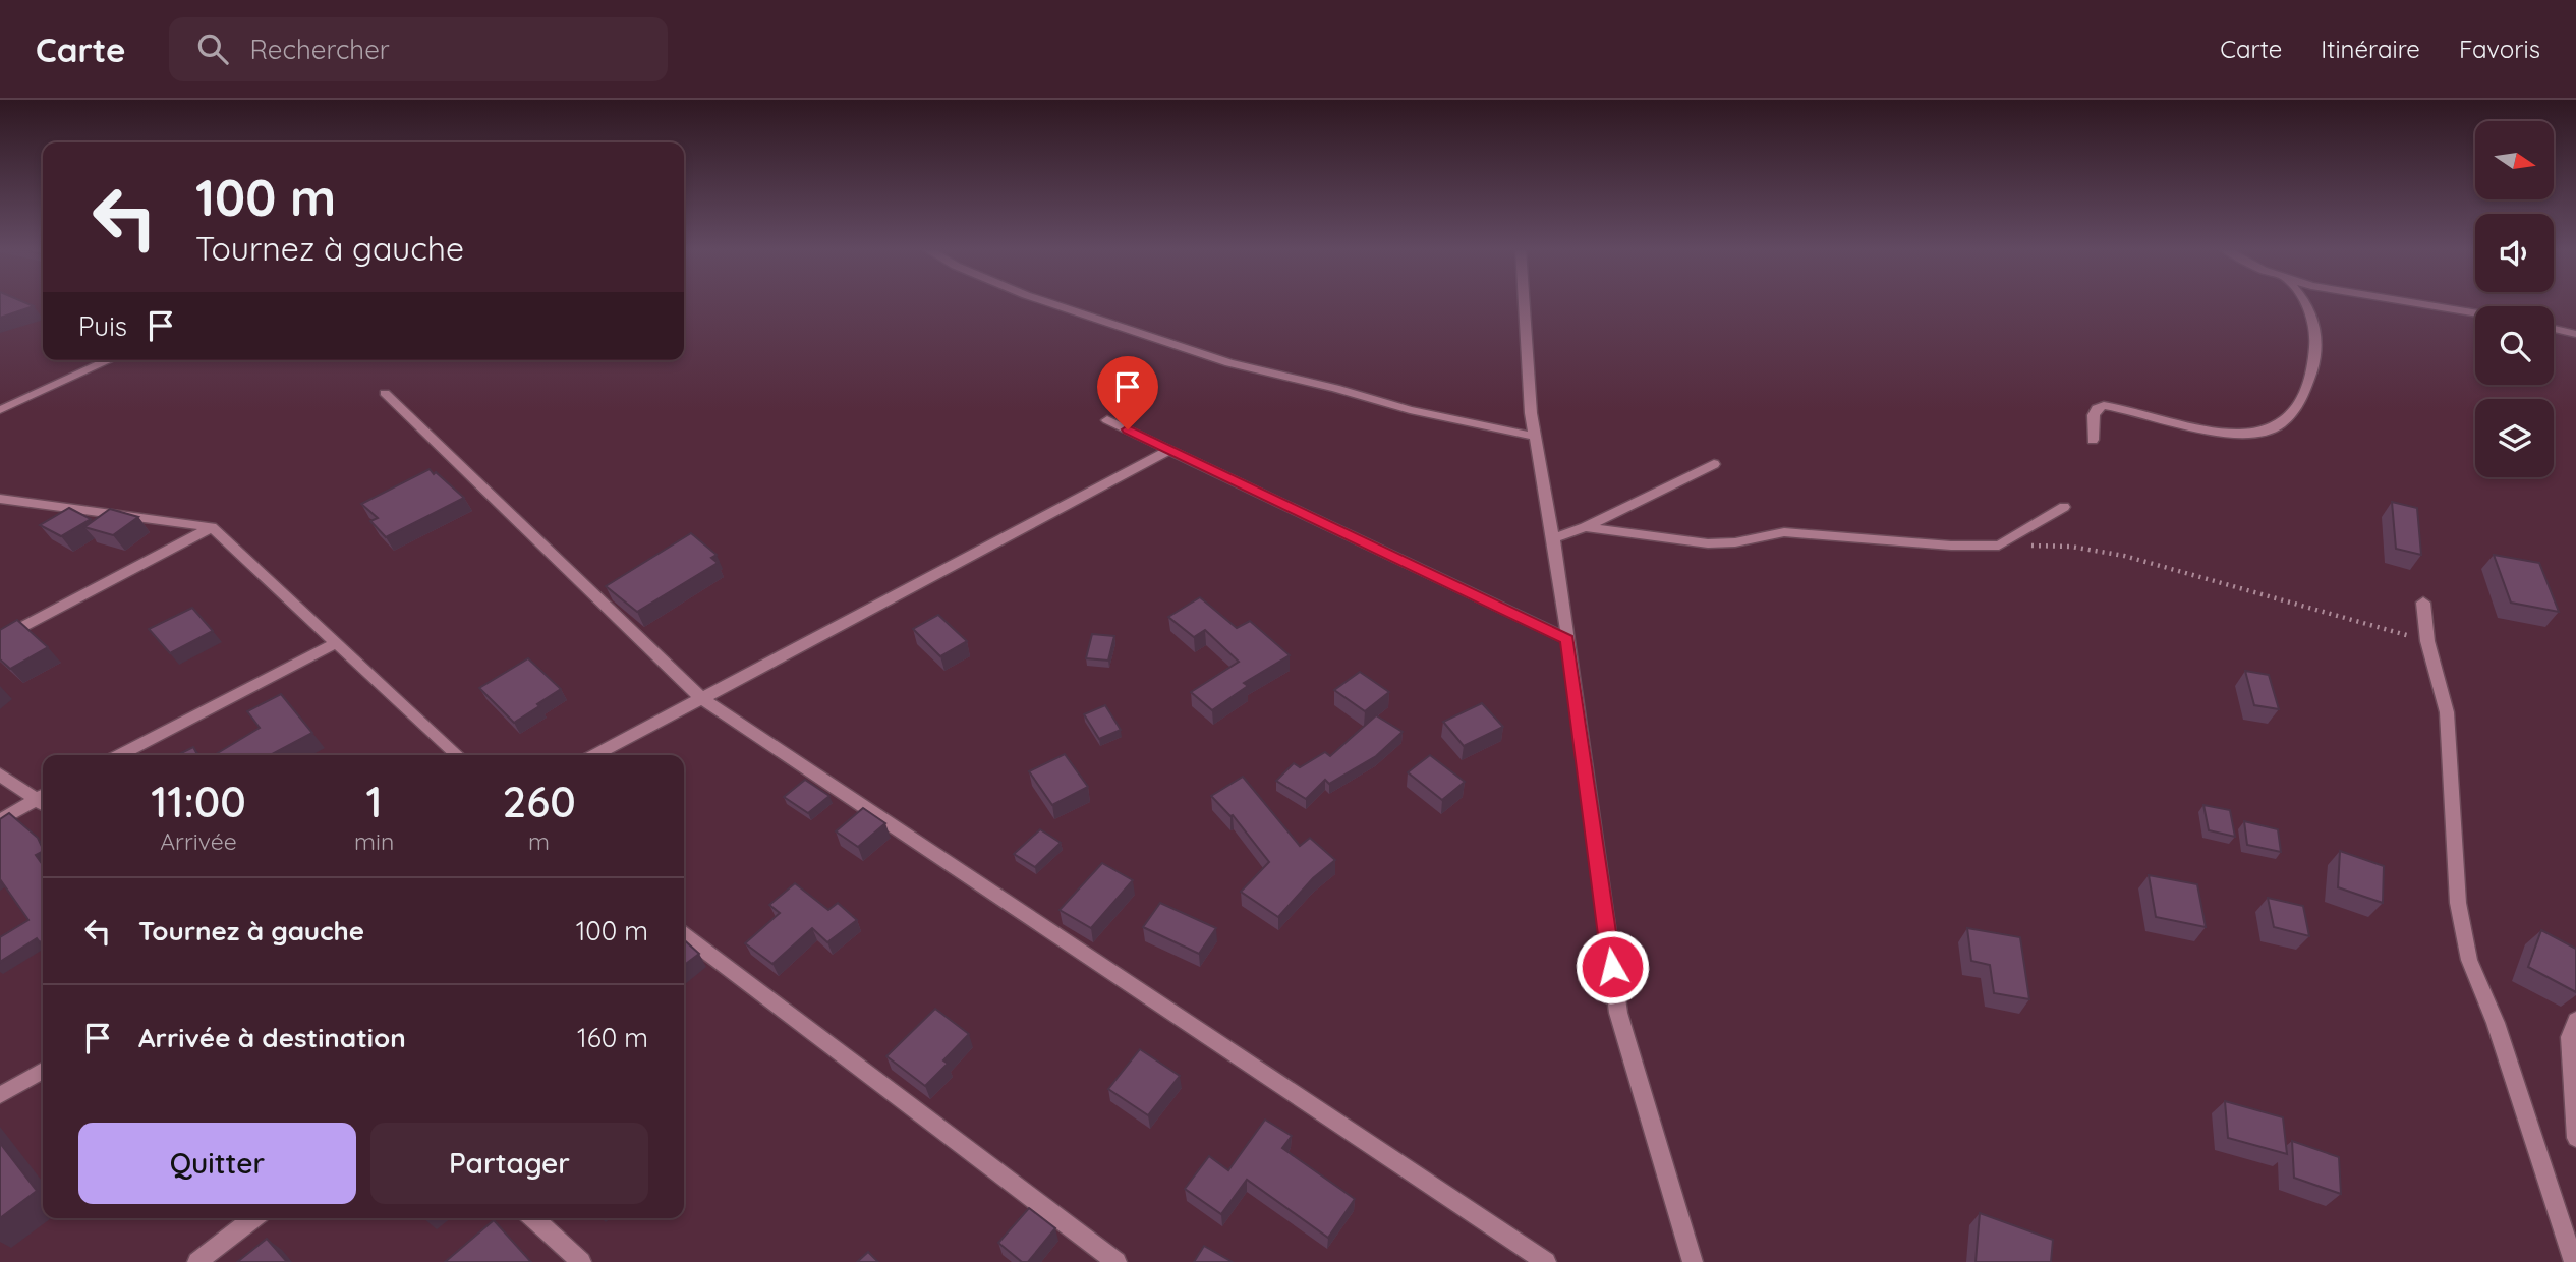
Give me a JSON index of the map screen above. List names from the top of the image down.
{
  "north": "right",
  "page": {
    "header": "Carte",
    "search": "Rechercher",
    "nav": ["Carte", "Itinéraire", "Favoris"],
    "turn": ["100 m", "Tournez à gauche"],
    "then": "Puis",
    "eta": [
      "11:00",
      "Arrivée",
      "1",
      "min",
      "260",
      "m"
    ],
    "list": [
      {
        "name": "Tournez à gauche",
        "value": "100 m"
      },
      {
        "name": "Arrivée à destination",
        "value": "160 m"
      }
    ],
    "buttons": ["Quitter", "Partager"]
  }
}
